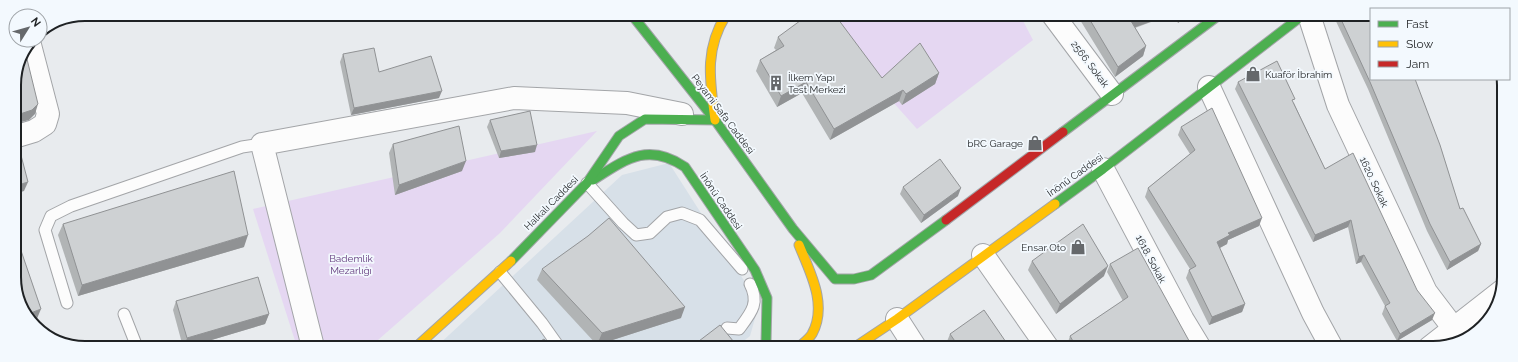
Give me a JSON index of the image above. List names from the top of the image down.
{
  "streets": {
    "main road": ["Peyami Safa Caddesi", "İnönü Caddesi", "Halkalı Caddesi"],
    "street": ["2566. Sokak", "1620. Sokak", "1618. Sokak"]
  },
  "crossings": [
    ["Peyami Safa Caddesi", "Halkalı Caddesi"],
    ["İnönü Caddesi", "Halkalı Caddesi"],
    ["İnönü Caddesi", "1618. Sokak"]
  ],
  "parks": ["Bademlik Mezarlığı"],
  "places": {
    "shop": ["Kuaför İbrahim", "bRC Garage", "Ensar Oto"],
    "building": ["İlkem Yapı Test Merkezi"]
  },
  "legend": ["Fast", "Slow", "Jam"],
  "north": "top right"
}
